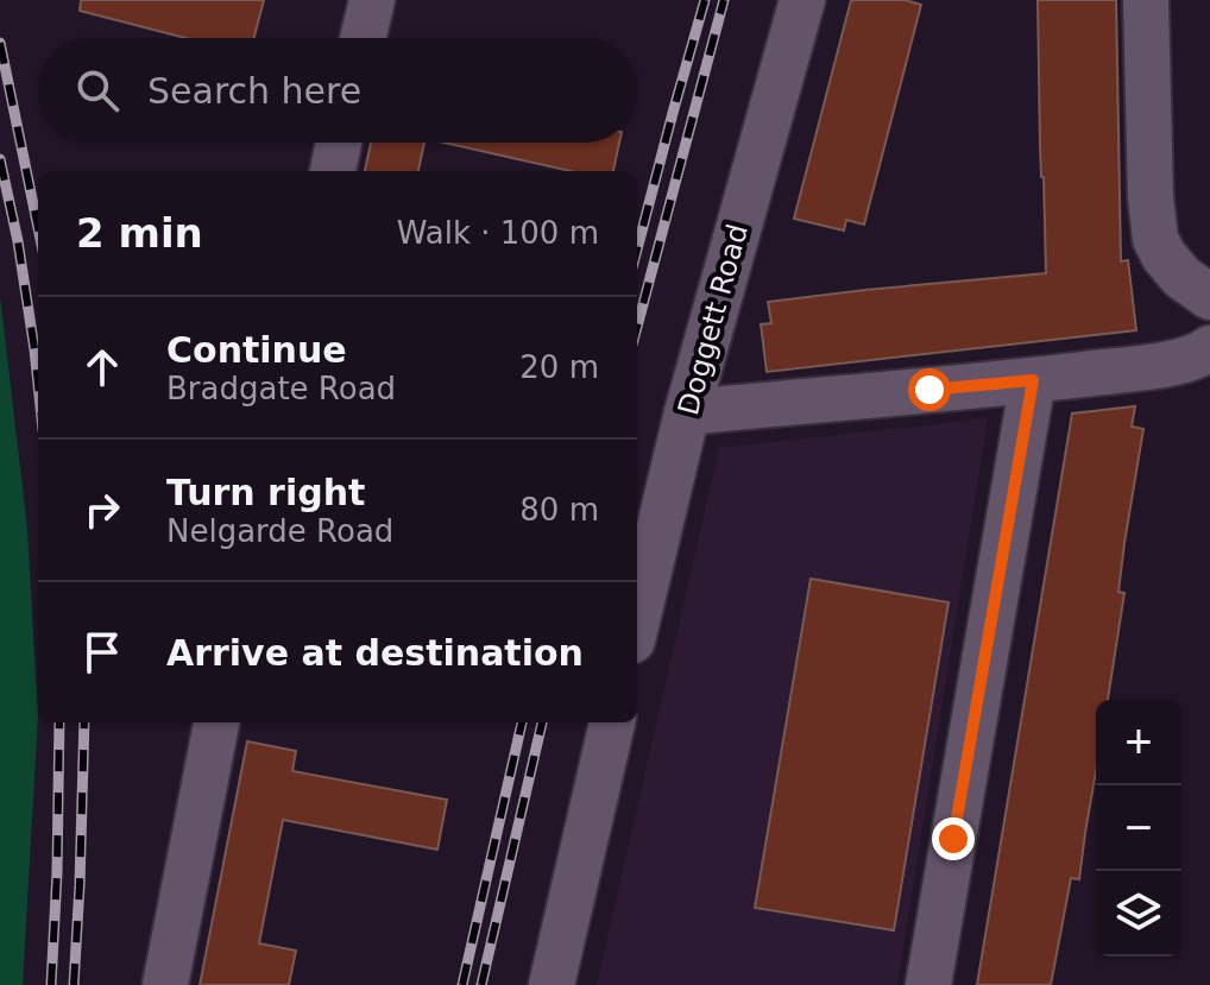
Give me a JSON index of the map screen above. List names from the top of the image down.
{
  "streets": {
    "street": ["Doggett Road"]
  },
  "page": {
    "search": "Search here",
    "heading": ["2 min", "Walk · 100 m"],
    "list": [
      ["Continue", "Bradgate Road", "20 m"],
      ["Turn right", "Nelgarde Road", "80 m"],
      "Arrive at destination"
    ],
    "map_buttons": ["+", "−"]
  }
}
